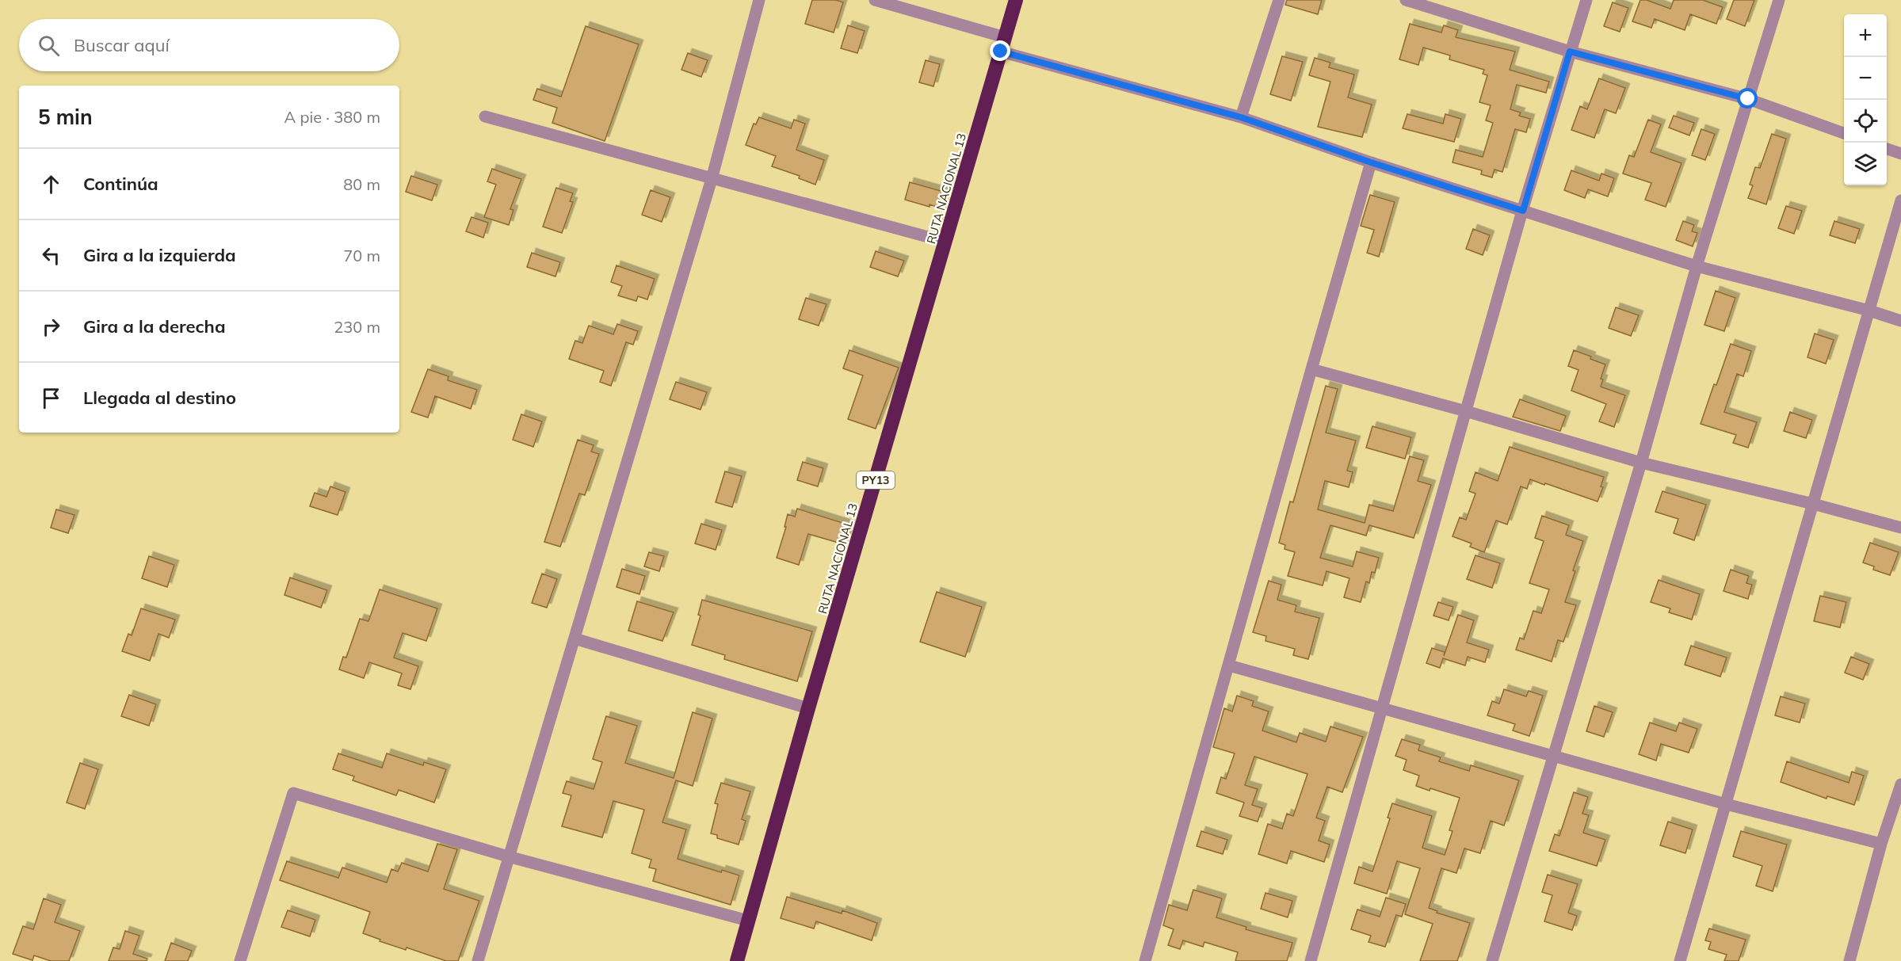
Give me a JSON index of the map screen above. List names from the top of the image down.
{
  "streets": {
    "highway": ["RUTA NACIONAL 13", "PY13"]
  },
  "page": {
    "map_buttons": ["+", "−"],
    "search": "Buscar aquí",
    "heading": ["5 min", "A pie · 380 m"],
    "list": [
      ["Continúa", "80 m"],
      ["Gira a la izquierda", "70 m"],
      ["Gira a la derecha", "230 m"],
      "Llegada al destino"
    ]
  }
}
